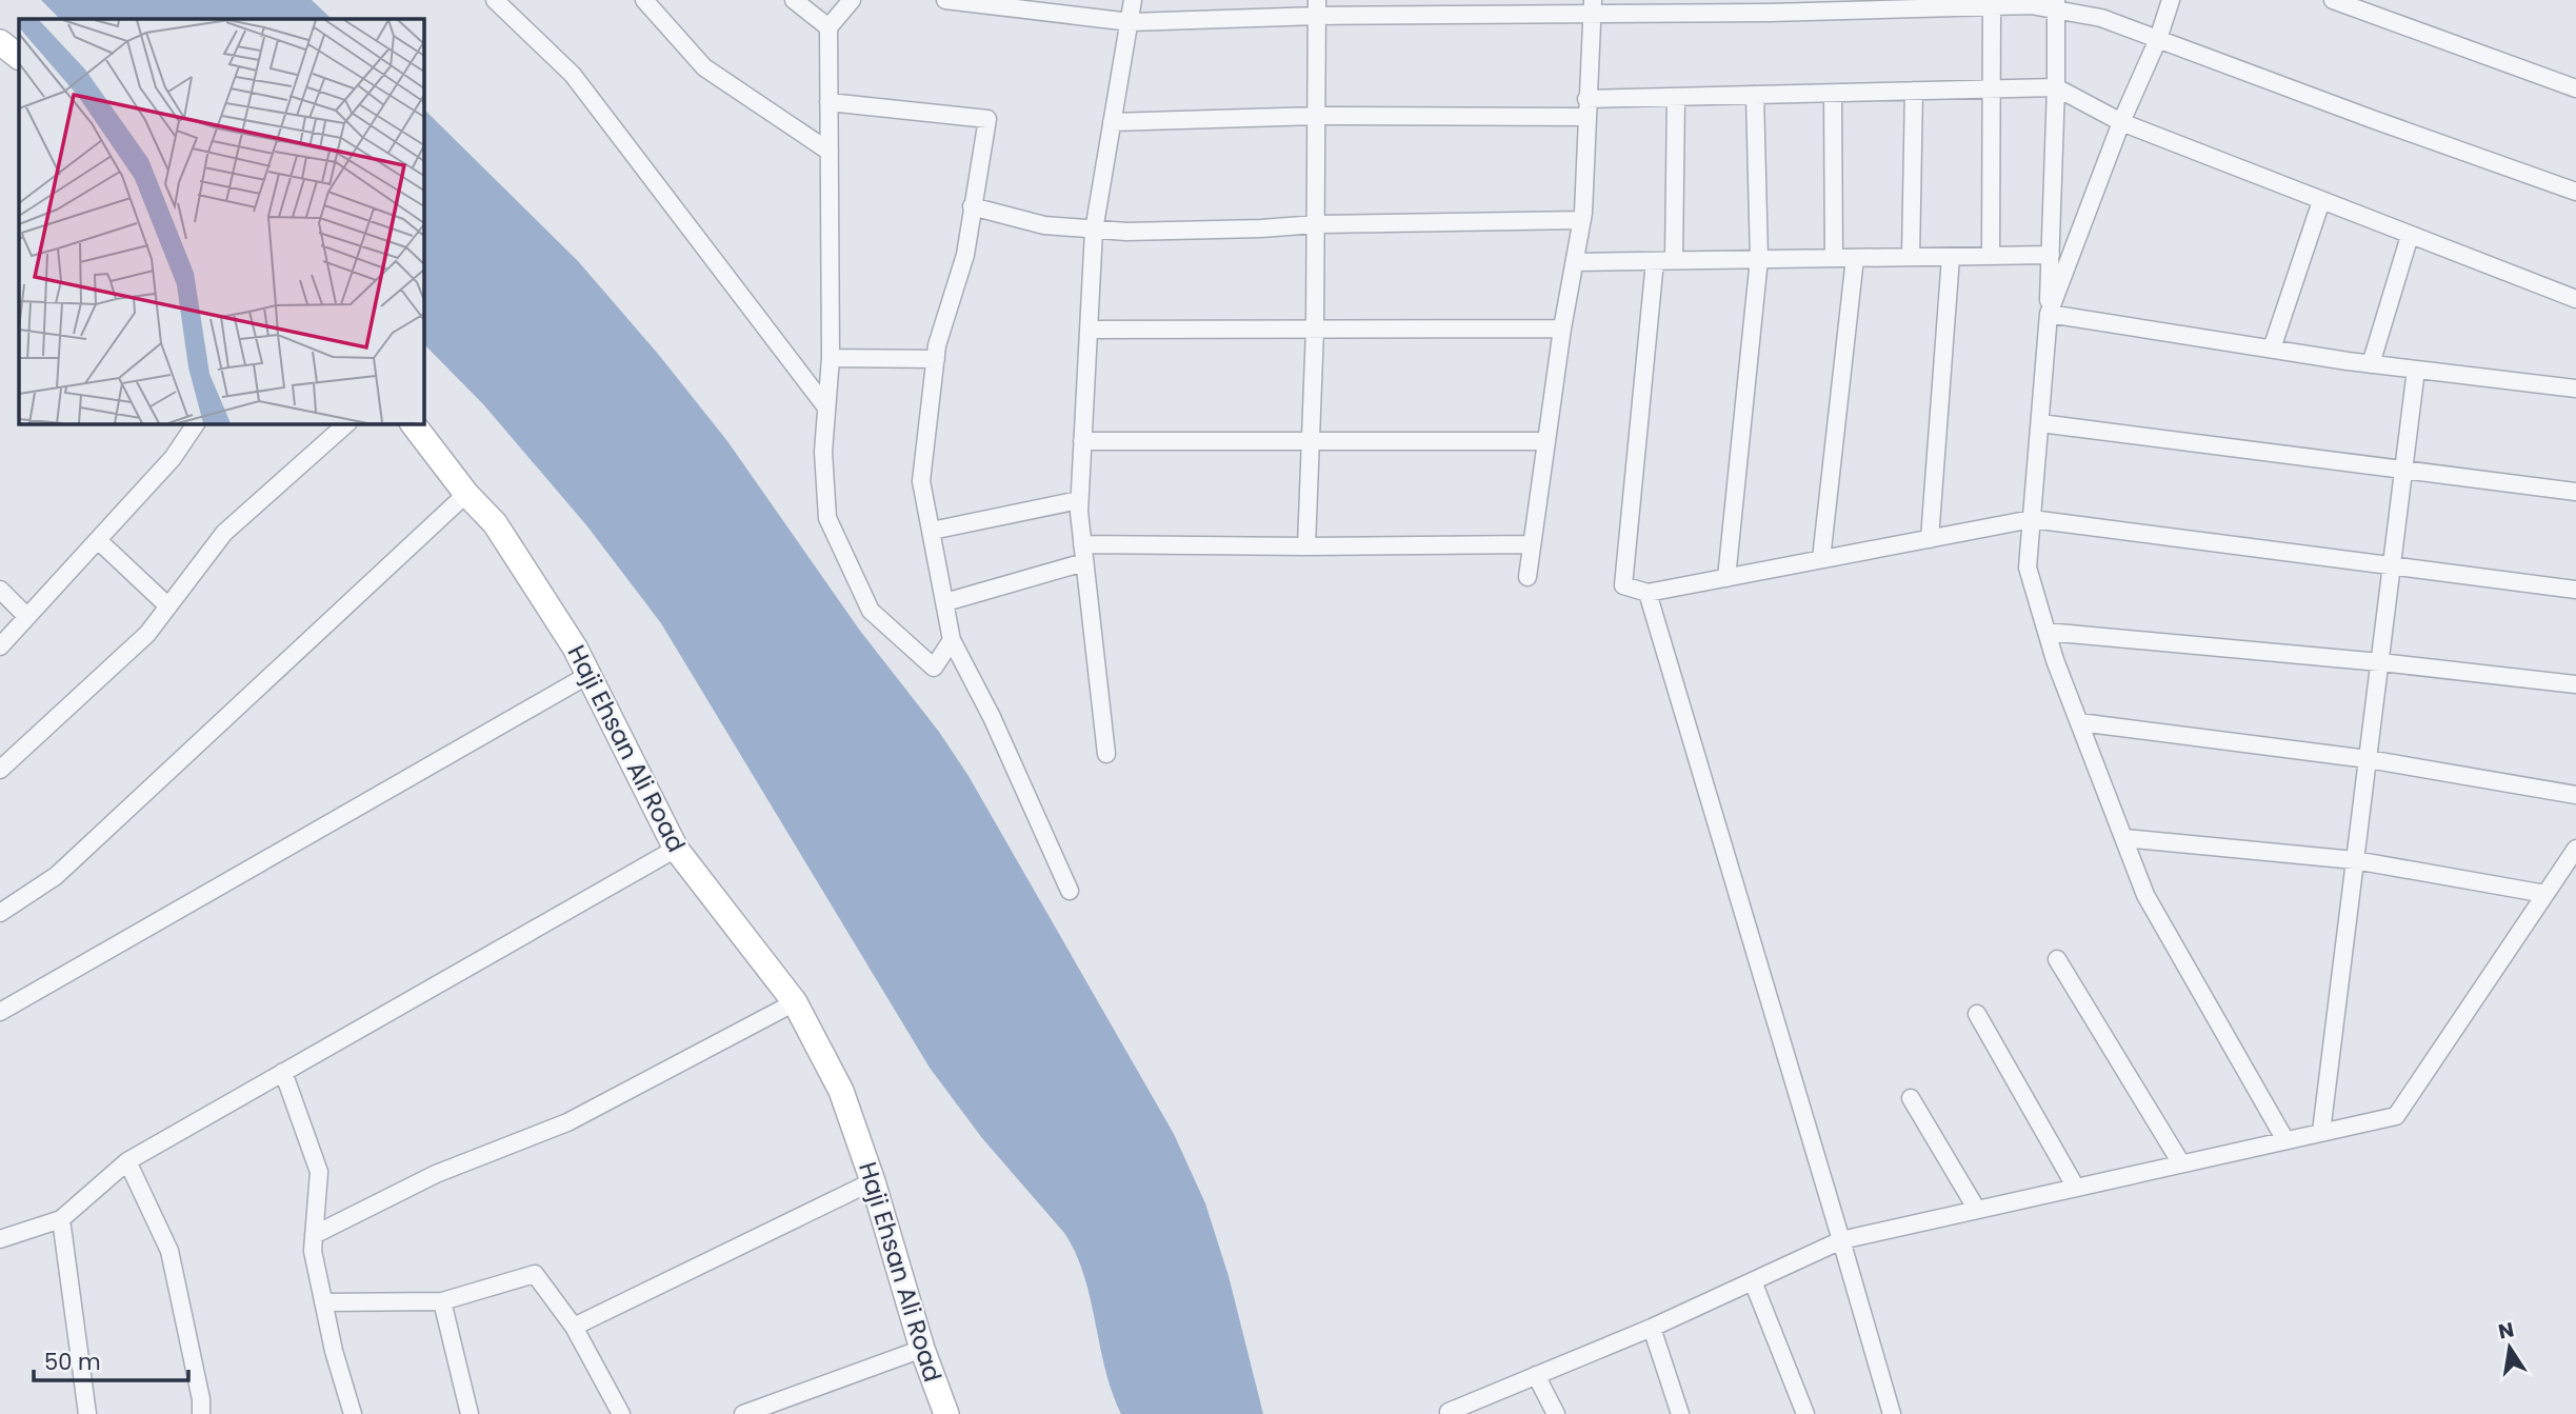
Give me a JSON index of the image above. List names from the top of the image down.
{
  "streets": {
    "street": ["Haji Ehsan Ali Road"]
  },
  "scale_bar": "50 m",
  "north": "top"
}
